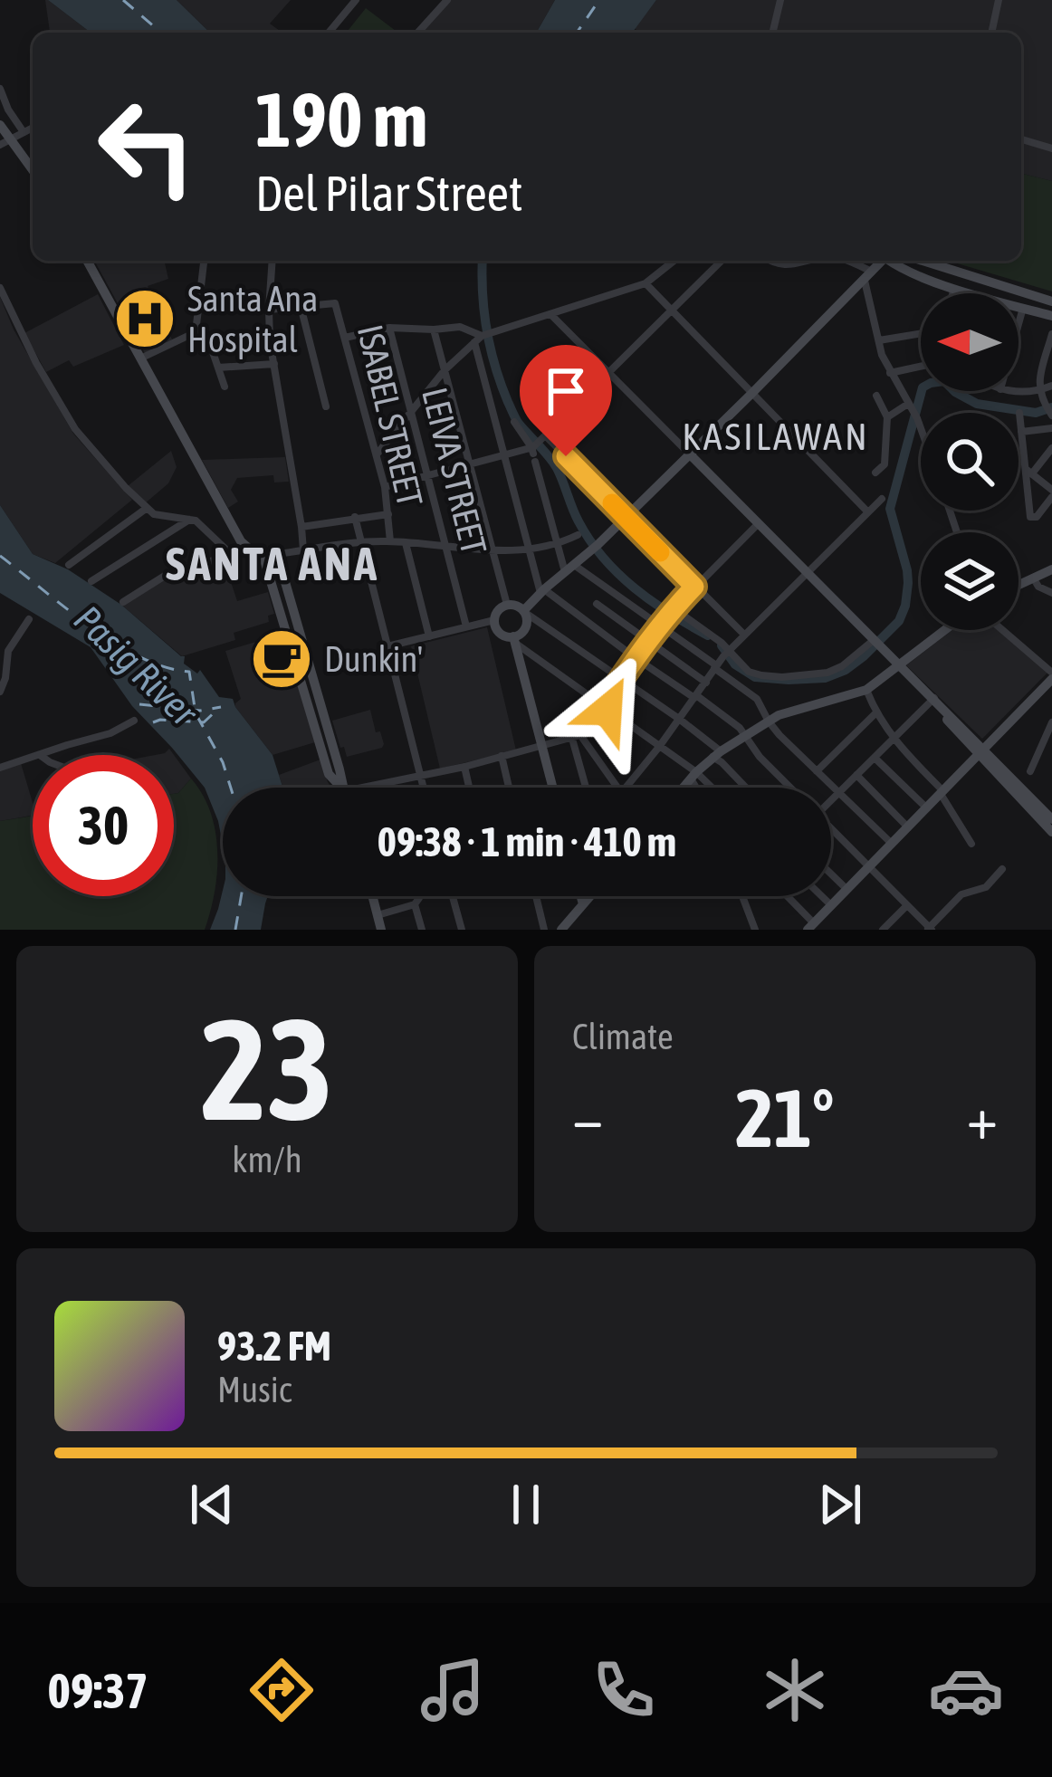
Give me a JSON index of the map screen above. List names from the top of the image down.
{
  "streets": {
    "street": ["ISABEL STREET", "LEIVA STREET"]
  },
  "districts": ["KASILAWAN", "SANTA ANA"],
  "water": ["Pasig River"],
  "places": {
    "hospital": ["Santa Ana Hospital"],
    "cafe": ["Dunkin'"]
  },
  "north": "left",
  "page": {
    "turn": ["190 m", "Del Pilar Street"],
    "limit": "30",
    "trip": "09:38 · 1 min · 410 m",
    "tile": [
      ["23", "km/h"],
      "Climate"
    ],
    "heat": ["−", "21°", "+"],
    "song": ["93.2 FM", "Music"],
    "tabs": "09:37"
  }
}
